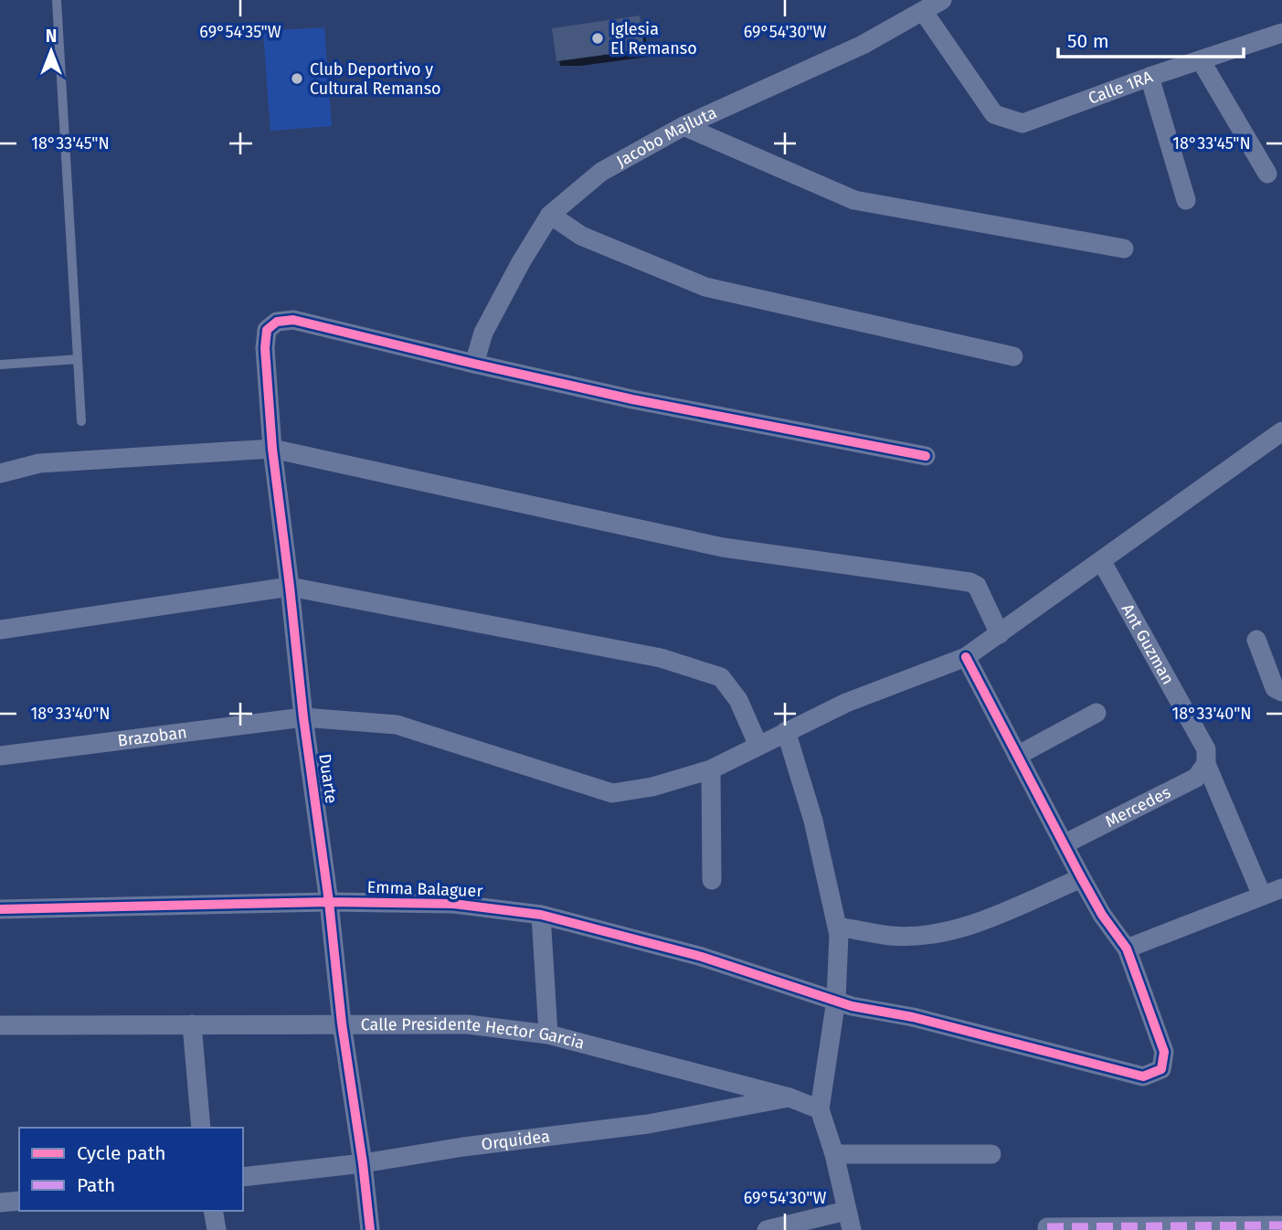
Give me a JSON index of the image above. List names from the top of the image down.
{
  "streets": {
    "street": [
      "Calle 1RA",
      "Jacobo Majluta",
      "Ant Guzman",
      "Brazoban",
      "Duarte",
      "Mercedes",
      "Emma Balaguer",
      "Calle Presidente Hector Garcia",
      "Orquidea"
    ]
  },
  "crossings": [
    ["Calle 1RA", "Jacobo Majluta"],
    ["Jacobo Majluta", "Duarte"],
    ["Ant Guzman", "Brazoban"],
    ["Ant Guzman", "Mercedes"],
    ["Brazoban", "Duarte"],
    ["Duarte", "Emma Balaguer"],
    ["Duarte", "Calle Presidente Hector Garcia"],
    ["Duarte", "Orquidea"],
    ["Calle Presidente Hector Garcia", "Orquidea"]
  ],
  "places": ["Iglesia El Remanso", "Club Deportivo y Cultural Remanso"],
  "legend": ["Cycle path", "Path"],
  "scale_bar": "50 m",
  "north": "top",
  "coordinates": [
    "69°54'35\"W",
    "69°54'30\"W",
    "18°33'45\"N",
    "18°33'40\"N"
  ]
}
